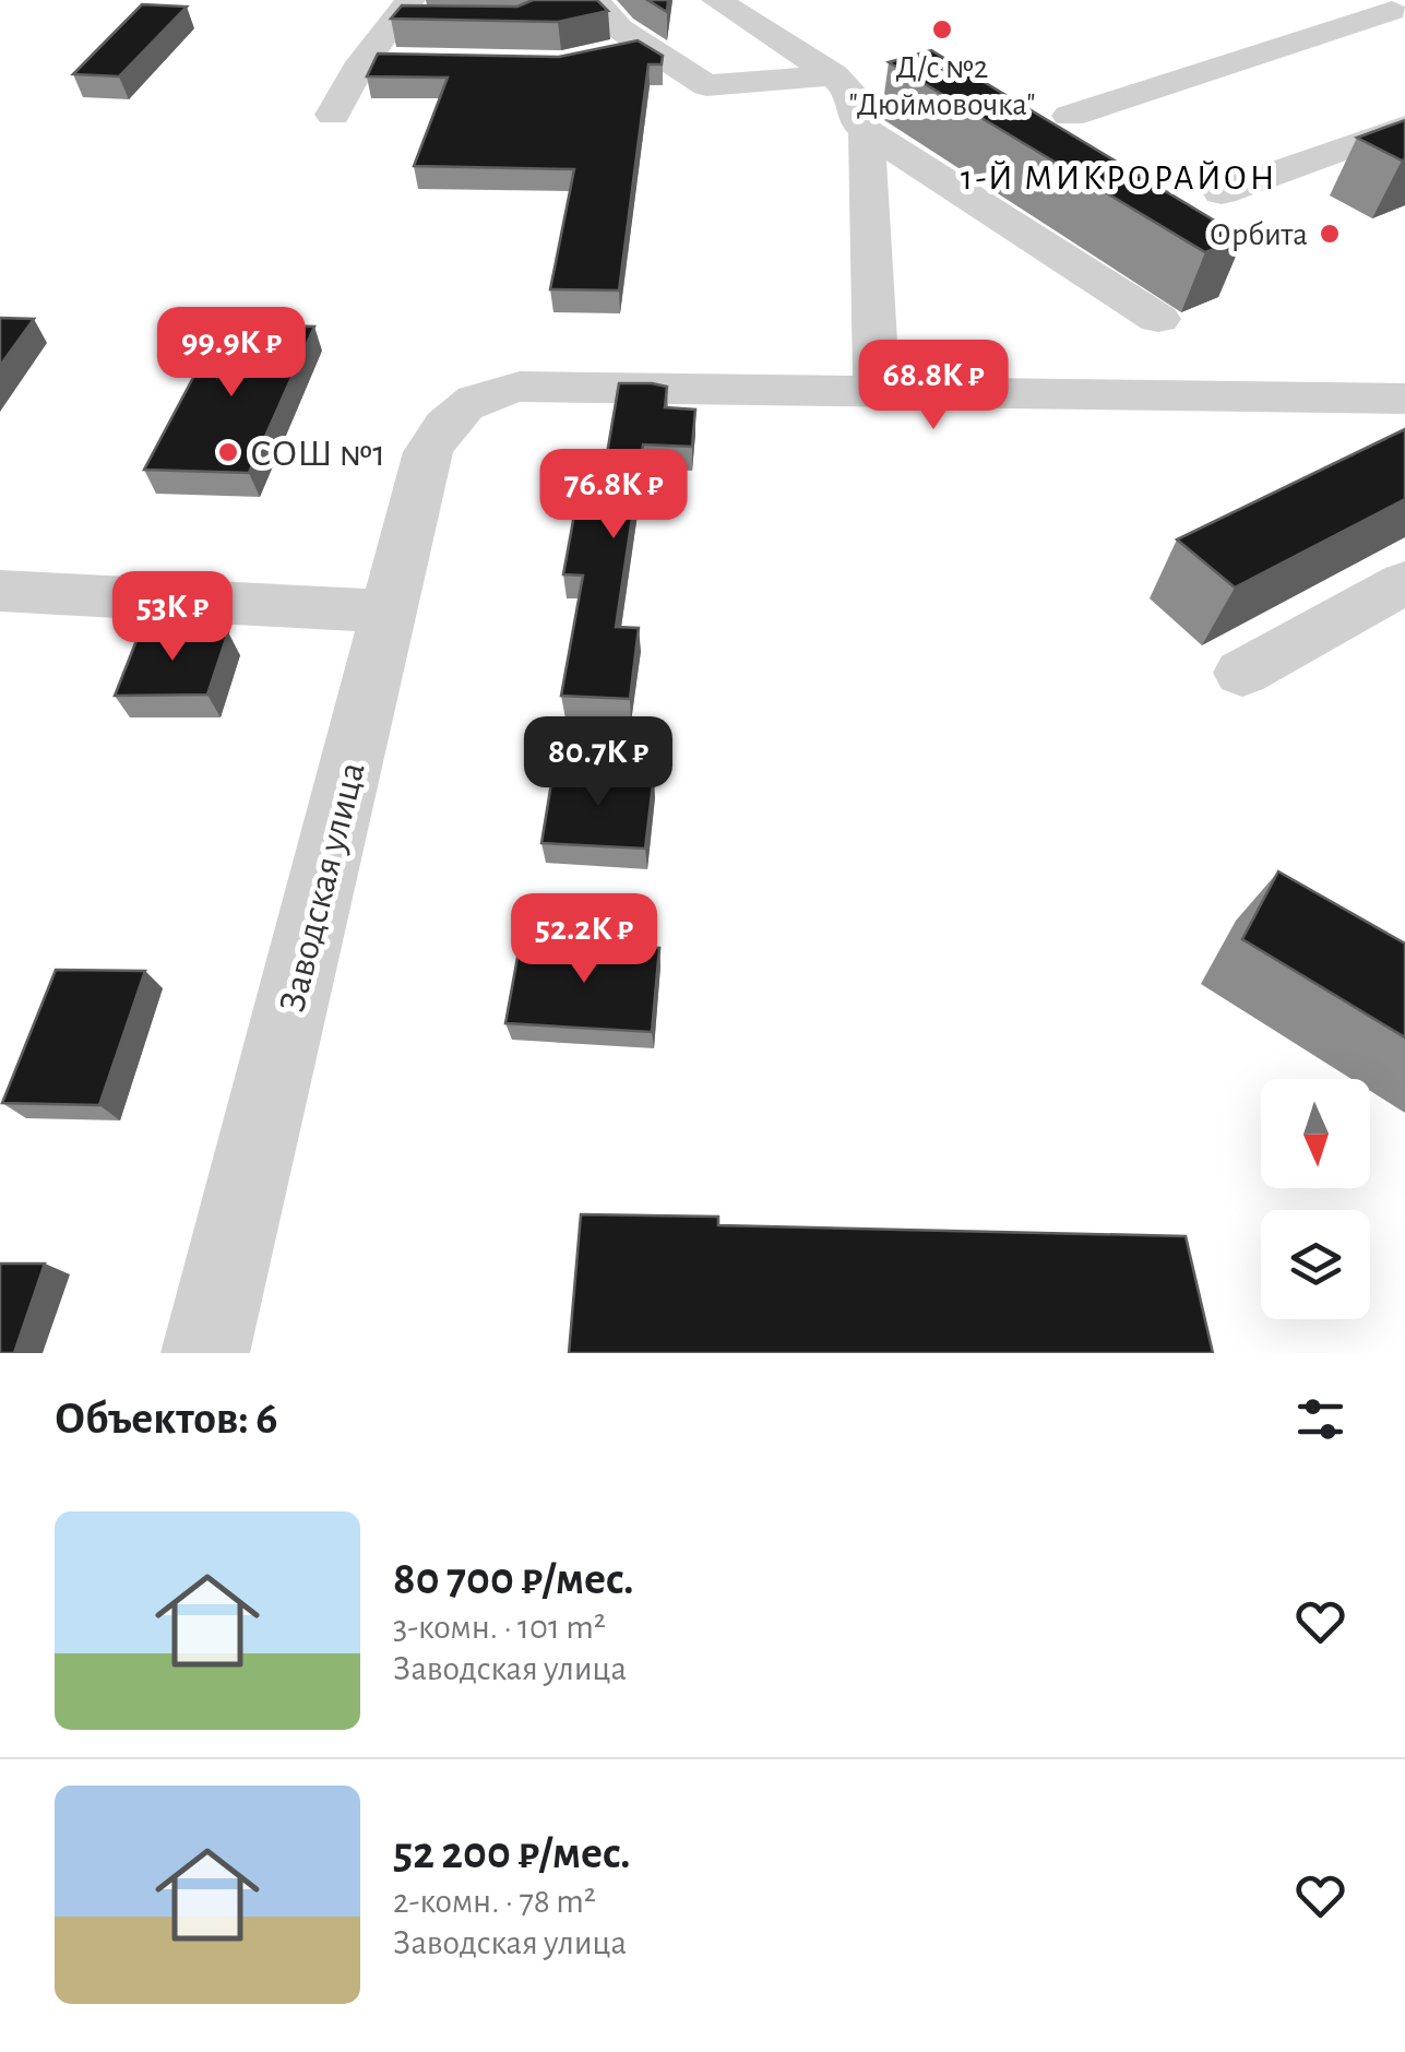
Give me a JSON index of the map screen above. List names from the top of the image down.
{
  "streets": {
    "street": ["Заводская улица"]
  },
  "districts": ["1-Й МИКРОРАЙОН"],
  "places": ["Д/с №2 \"Дюймовочка\"", "Орбита", "СОШ №1"],
  "north": "bottom",
  "page": {
    "price": [
      "99.9K ₽",
      "68.8K ₽",
      "76.8K ₽",
      "53K ₽",
      "80.7K ₽",
      "52.2K ₽"
    ],
    "heading": "Объектов: 6",
    "list": [
      {
        "name": "80 700 ₽/мес.",
        "note": "3-комн. · 101 m² · Заводская улица"
      },
      {
        "name": "52 200 ₽/мес.",
        "note": "2-комн. · 78 m² · Заводская улица"
      }
    ]
  }
}
